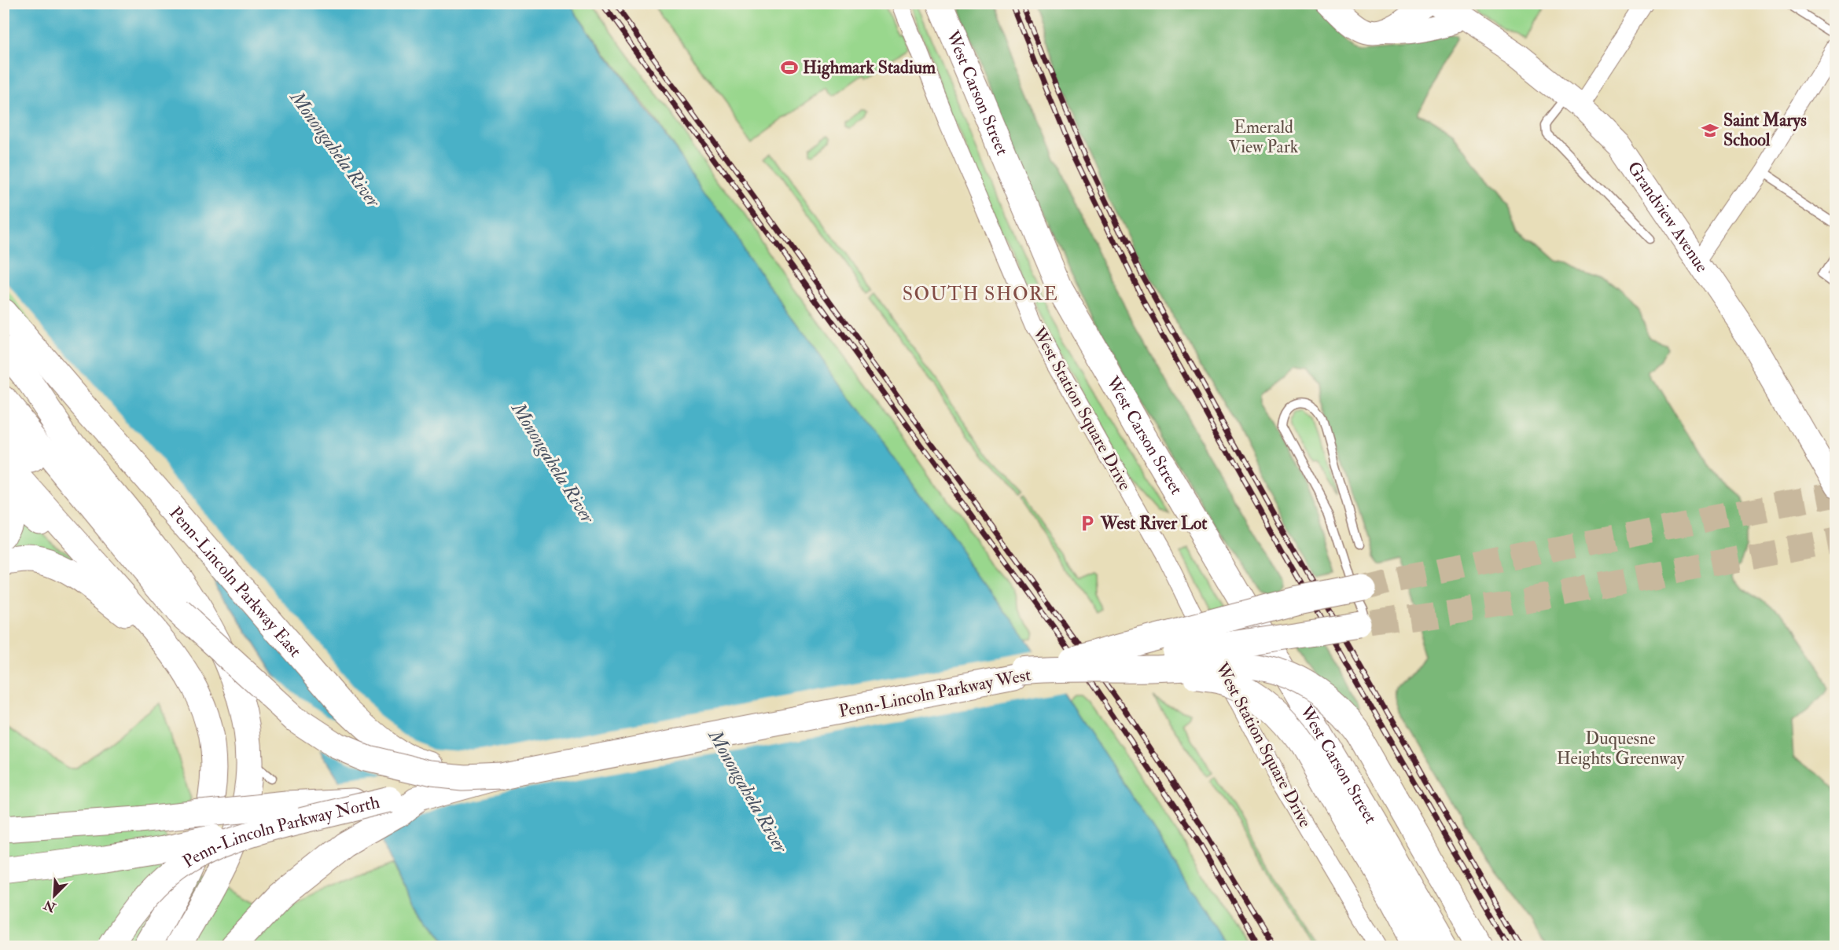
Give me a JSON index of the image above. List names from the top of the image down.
{
  "streets": {
    "main road": [
      "West Carson Street",
      "Penn-Lincoln Parkway East",
      "Penn-Lincoln Parkway West",
      "Penn-Lincoln Parkway North"
    ],
    "street": ["Grandview Avenue", "West Station Square Drive"]
  },
  "crossings": [
    ["Penn-Lincoln Parkway East", "Penn-Lincoln Parkway West"],
    ["Penn-Lincoln Parkway East", "Penn-Lincoln Parkway North"],
    ["Penn-Lincoln Parkway West", "Penn-Lincoln Parkway North"]
  ],
  "districts": ["SOUTH SHORE"],
  "water": ["Monongahela River"],
  "parks": ["Emerald View Park", "Duquesne Heights Greenway"],
  "places": {
    "sports": ["Highmark Stadium"],
    "school or university": ["Saint Marys School"],
    "parking": ["West River Lot"]
  },
  "north": "bottom left"
}
